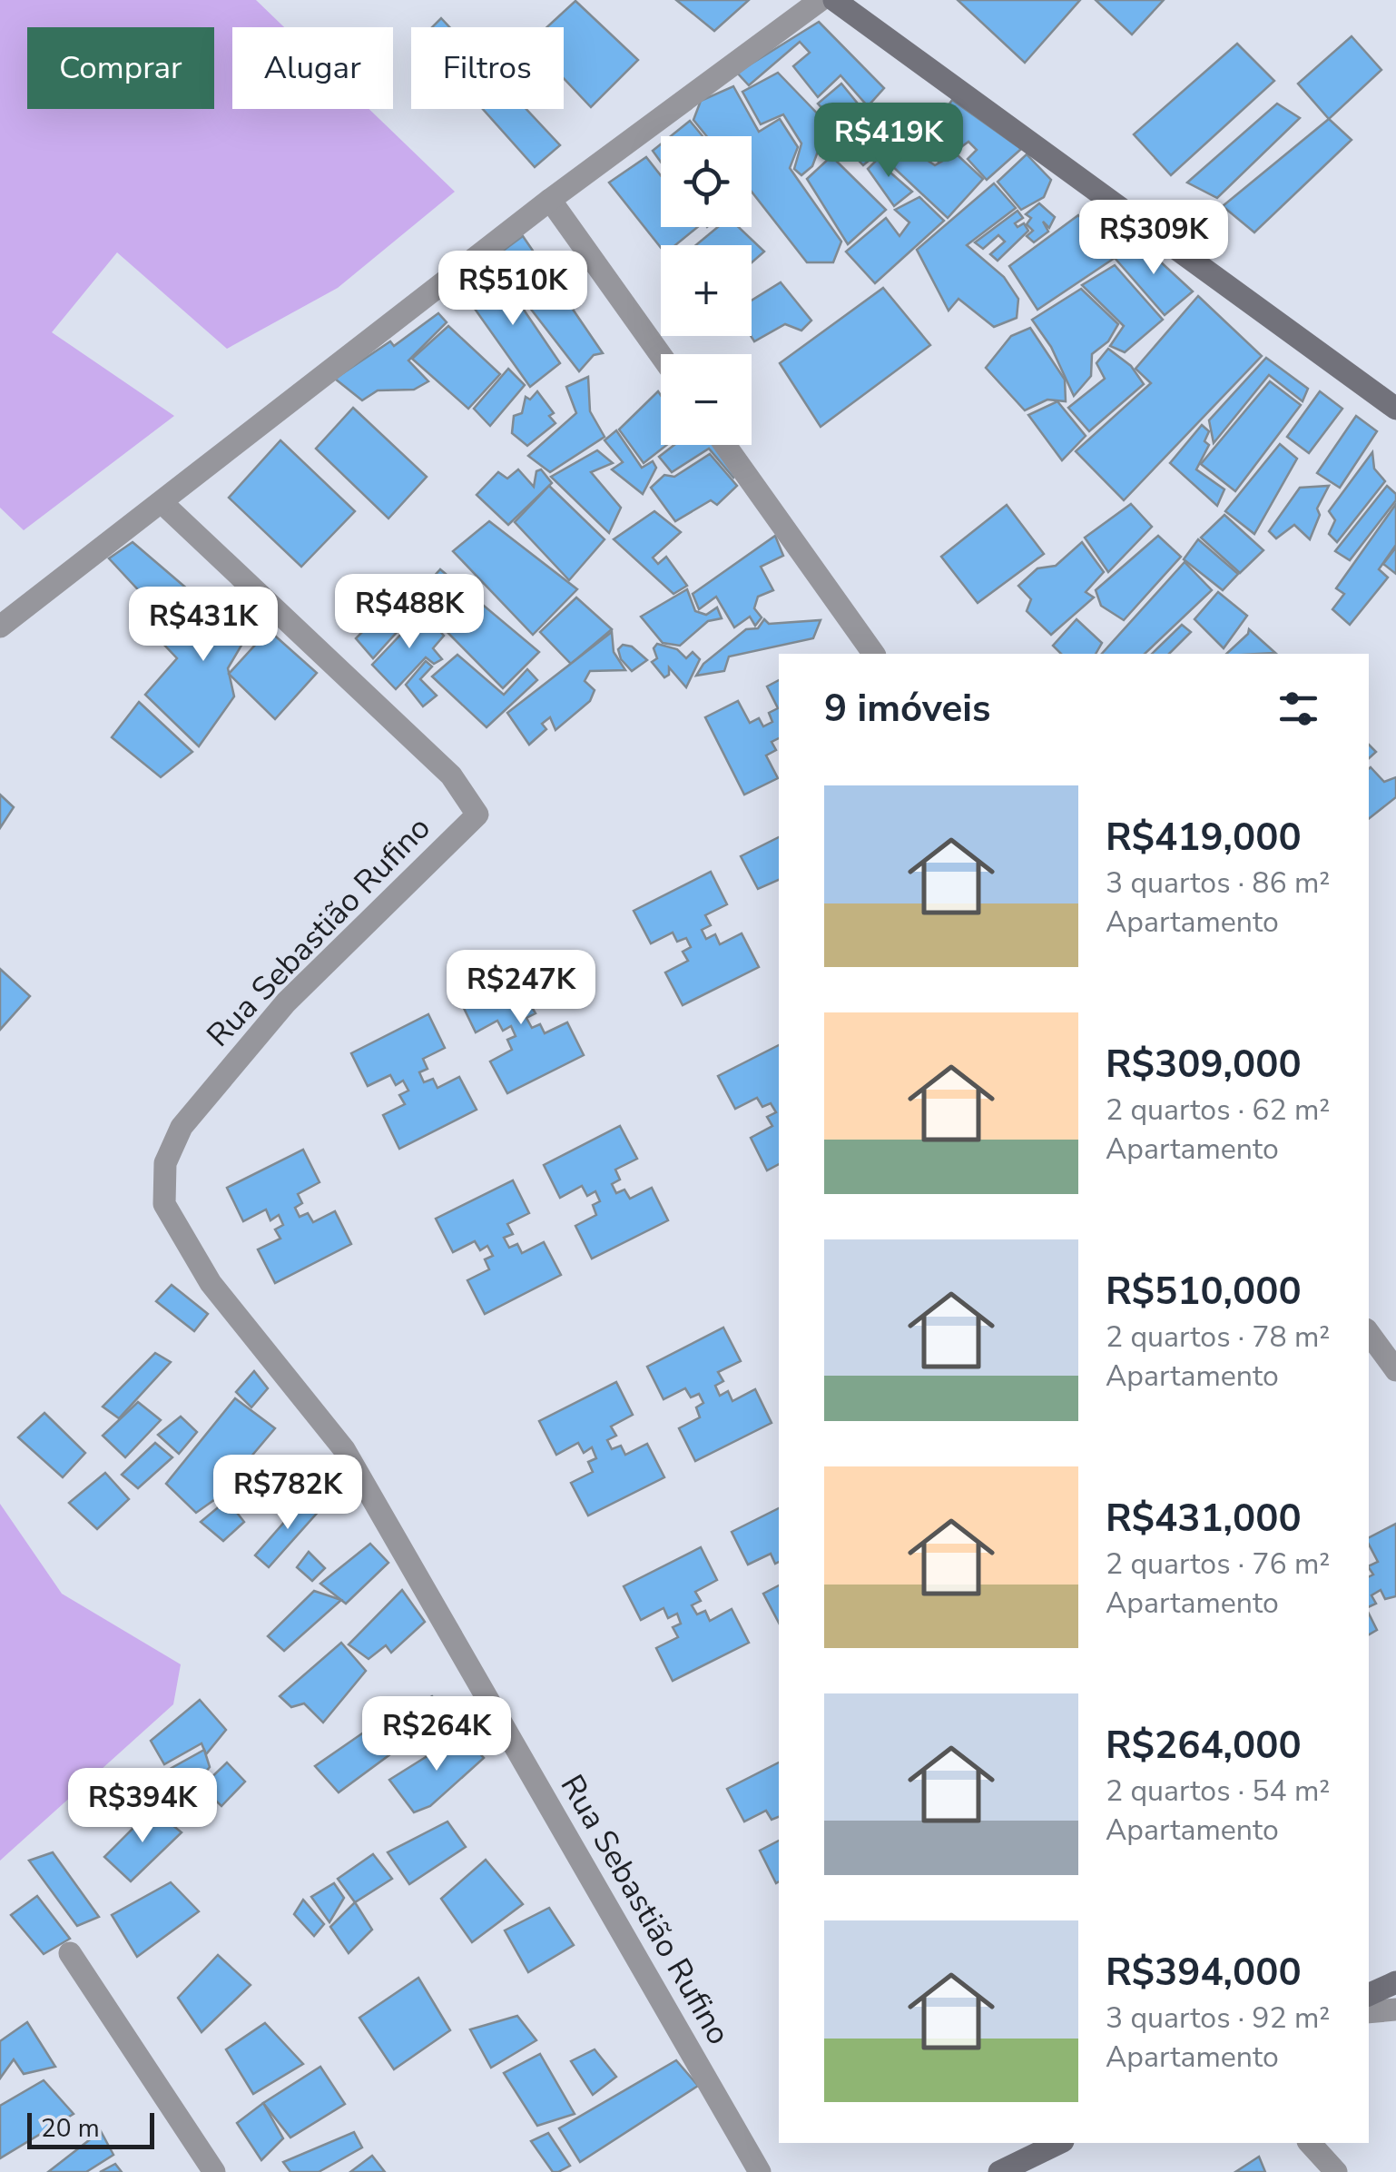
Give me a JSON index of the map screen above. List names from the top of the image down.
{
  "streets": {
    "street": ["Rua Sebastião Rufino"]
  },
  "scale_bar": "20 m",
  "page": {
    "chip": ["Comprar", "Alugar", "Filtros"],
    "price": [
      "R$419K",
      "R$309K",
      "R$510K",
      "R$488K",
      "R$431K",
      "R$247K",
      "R$782K",
      "R$264K",
      "R$394K"
    ],
    "map_buttons": ["+", "−"],
    "heading": "9 imóveis",
    "list": [
      {
        "name": "R$419,000",
        "note": "3 quartos · 86 m² · Apartamento"
      },
      {
        "name": "R$309,000",
        "note": "2 quartos · 62 m² · Apartamento"
      },
      {
        "name": "R$510,000",
        "note": "2 quartos · 78 m² · Apartamento"
      },
      {
        "name": "R$431,000",
        "note": "2 quartos · 76 m² · Apartamento"
      },
      {
        "name": "R$264,000",
        "note": "2 quartos · 54 m² · Apartamento"
      },
      {
        "name": "R$394,000",
        "note": "3 quartos · 92 m² · Apartamento"
      }
    ],
    "scale": "20 m"
  }
}
